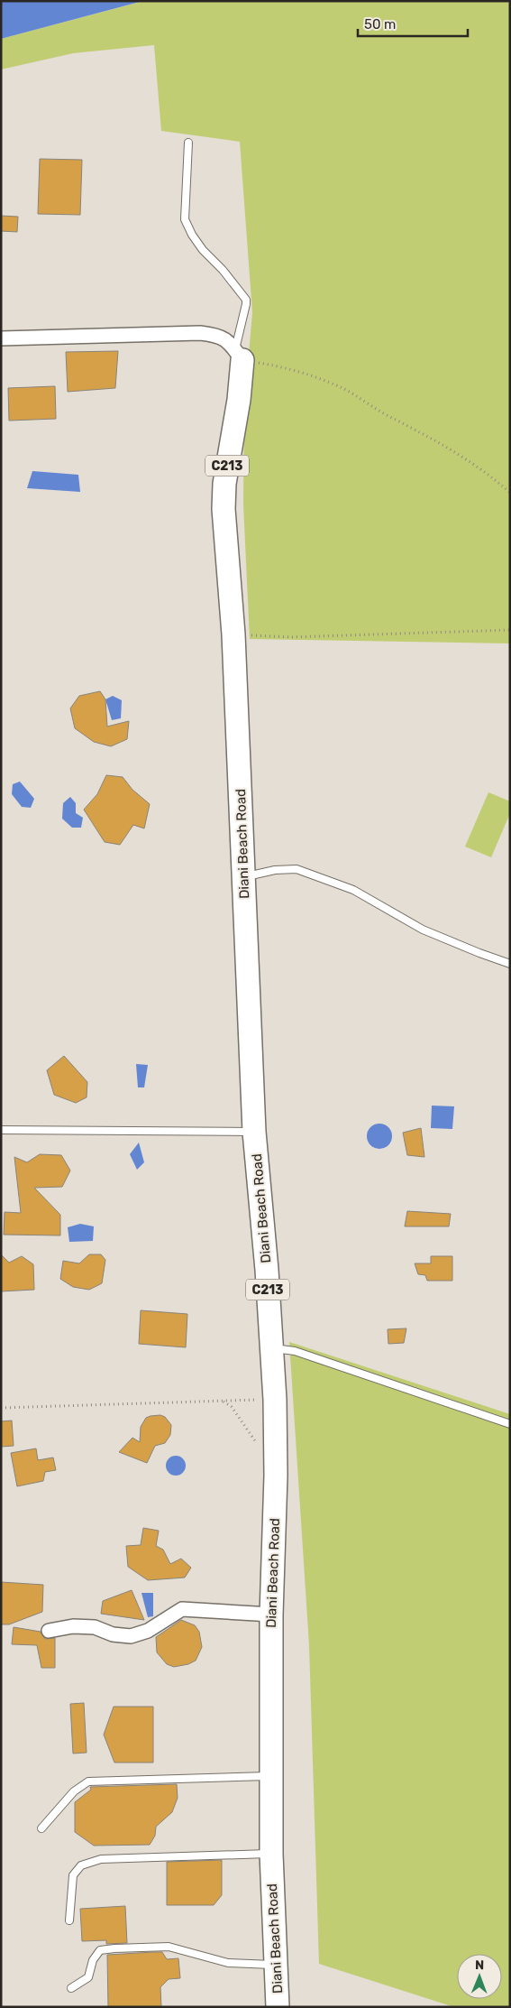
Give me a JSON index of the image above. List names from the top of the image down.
{
  "streets": {
    "main road": ["C213", "Diani Beach Road"]
  },
  "scale_bar": "50 m",
  "north": "top"
}
